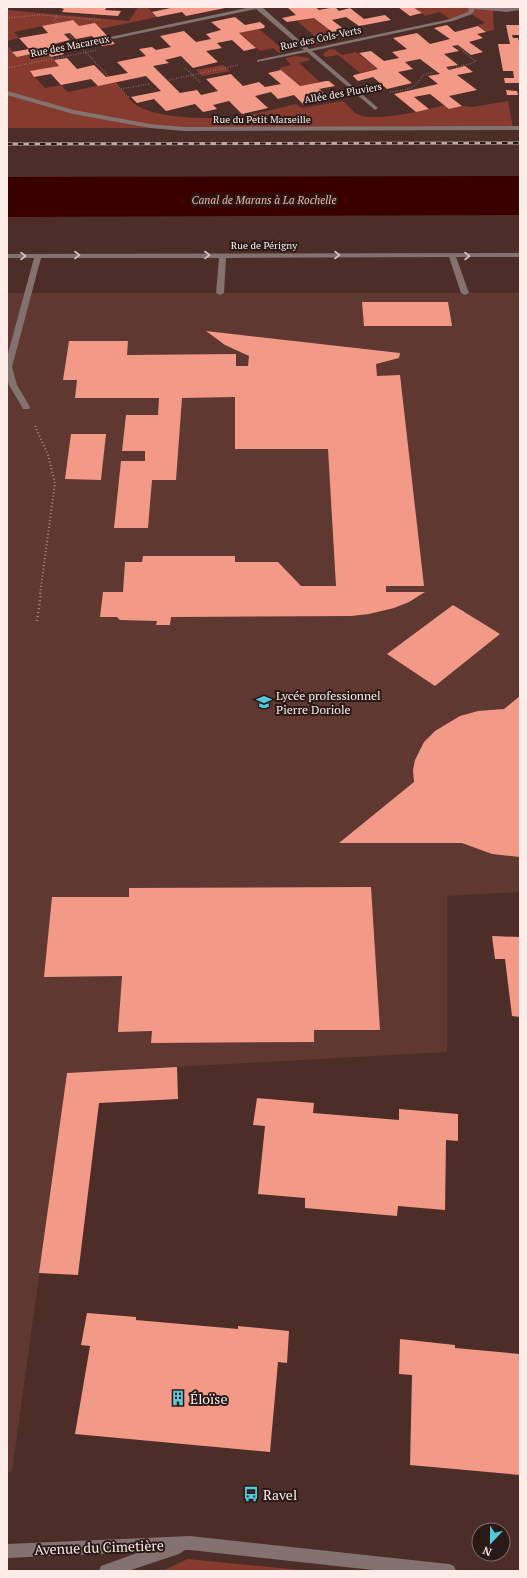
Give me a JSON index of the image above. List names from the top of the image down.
{
  "streets": {
    "street": [
      "Rue des Cols-Verts",
      "Rue des Macareux",
      "Rue du Petit Marseille",
      "Rue de Périgny",
      "Avenue du Cimetière"
    ],
    "path": ["Allée des Pluviers"]
  },
  "one_way": ["Rue de Périgny"],
  "water": ["Canal de Marans à La Rochelle"],
  "places": {
    "school or university": ["Lycée professionnel Pierre Doriole"],
    "building": ["Éloïse"],
    "bus stop": ["Ravel"]
  },
  "north": "bottom"
}
